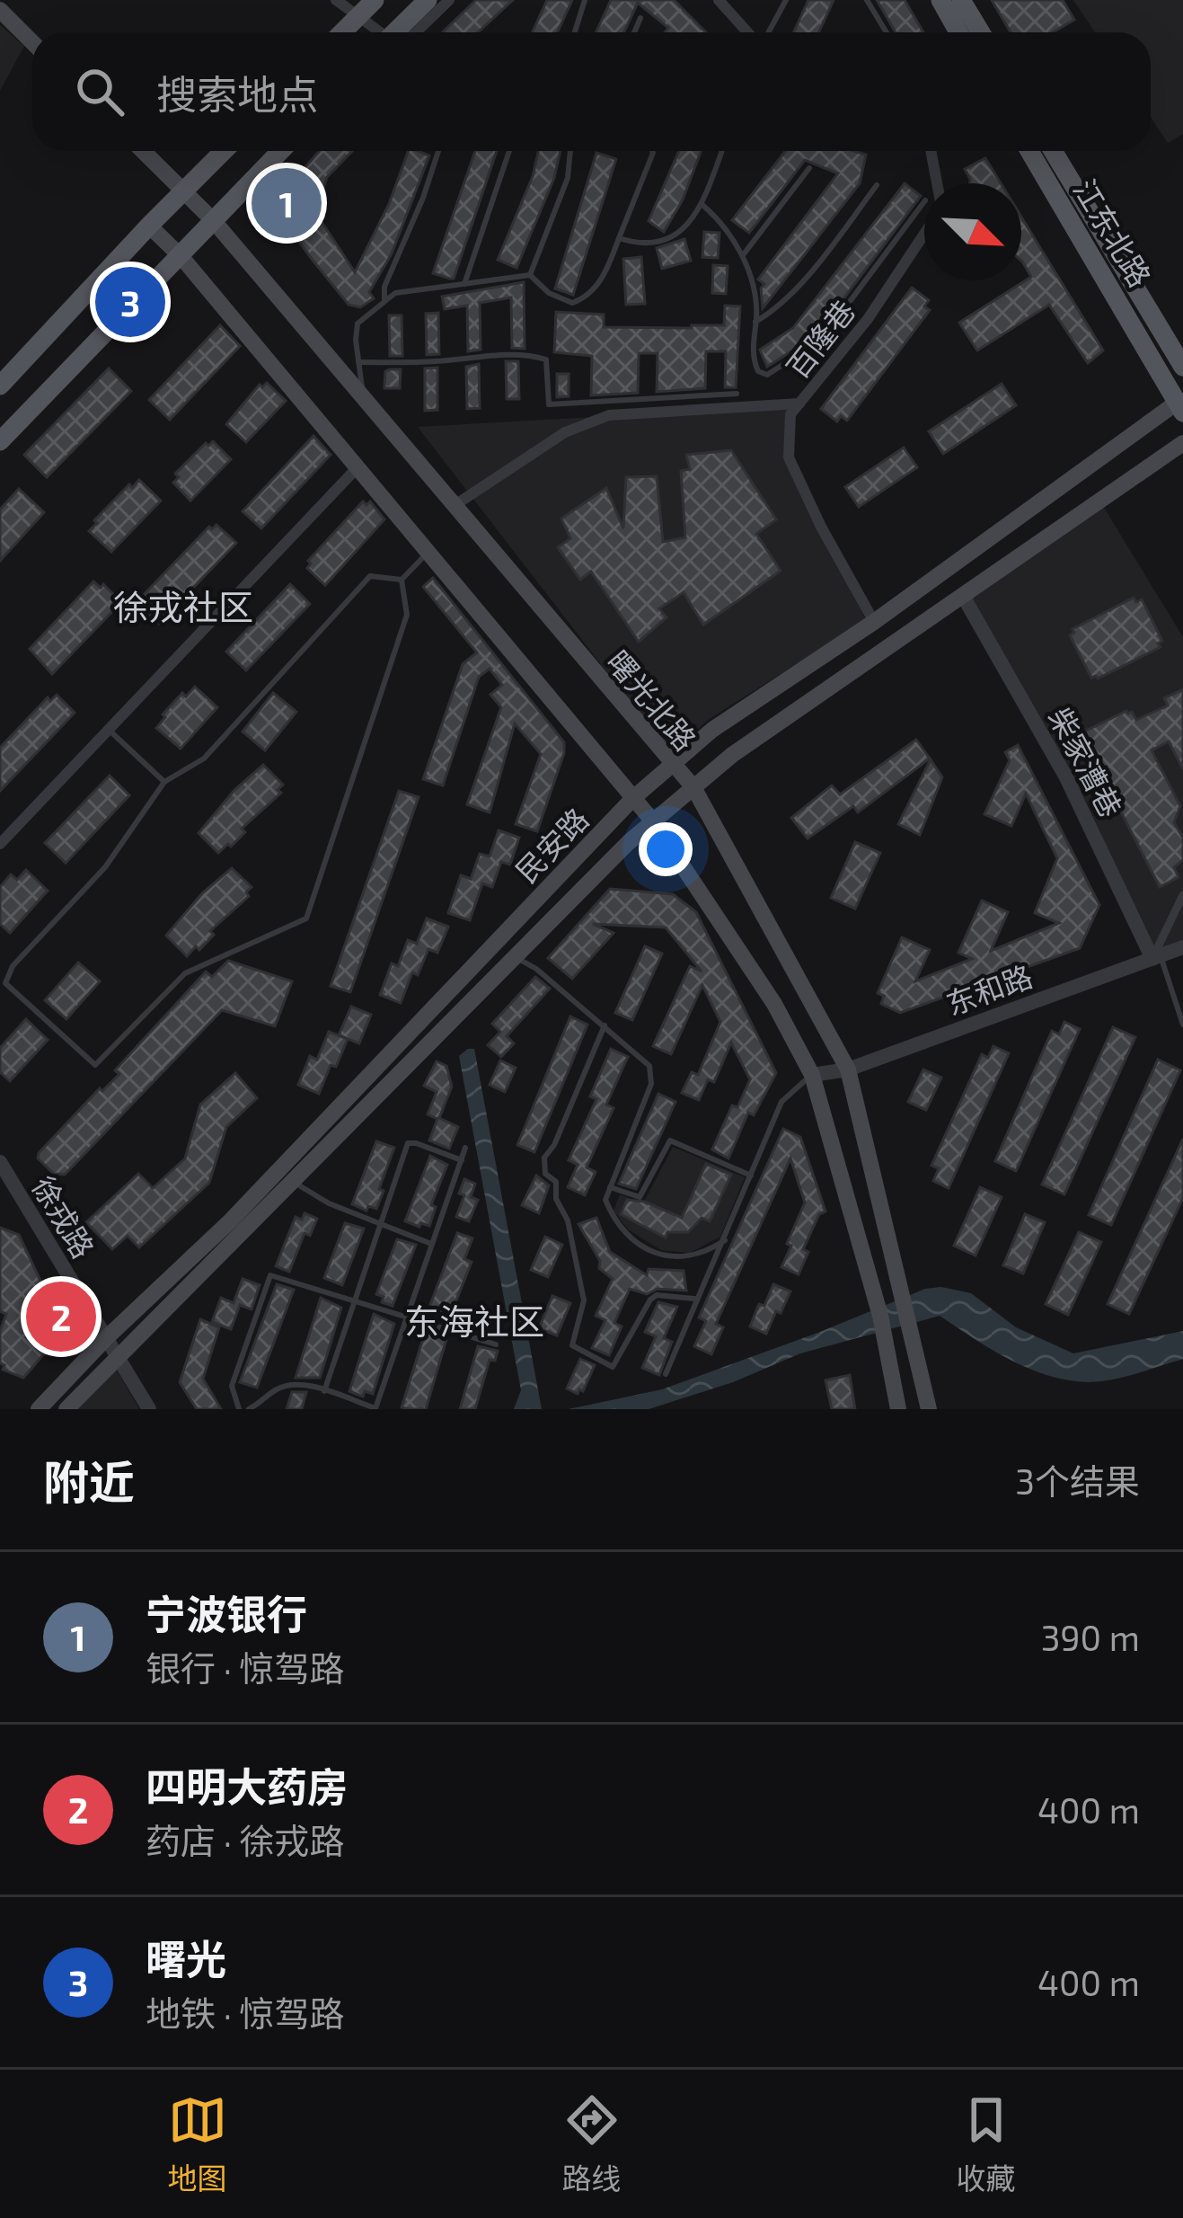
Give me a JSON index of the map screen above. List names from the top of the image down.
{
  "streets": {
    "main road": ["江东北路", "曙光北路", "民安路"],
    "street": [
      "百隆巷",
      "柴家漕巷",
      "东和路",
      "徐戎路"
    ]
  },
  "crossings": [
    ["江东北路", "民安路"],
    ["百隆巷", "民安路"],
    ["曙光北路", "民安路"],
    ["曙光北路", "东和路"],
    ["柴家漕巷", "民安路"],
    ["柴家漕巷", "东和路"],
    ["民安路", "徐戎路"]
  ],
  "districts": ["徐戎社区", "东海社区"],
  "north": "bottom right",
  "page": {
    "search": "搜索地点",
    "pins": ["1", "3", "2"],
    "heading": ["附近", "3个结果"],
    "list": [
      {
        "mark": "1",
        "name": "宁波银行",
        "note": "银行 · 惊驾路",
        "value": "390 m"
      },
      {
        "mark": "2",
        "name": "四明大药房",
        "note": "药店 · 徐戎路",
        "value": "400 m"
      },
      {
        "mark": "3",
        "name": "曙光",
        "note": "地铁 · 惊驾路",
        "value": "400 m"
      }
    ],
    "nav": ["地图", "路线", "收藏"]
  }
}
